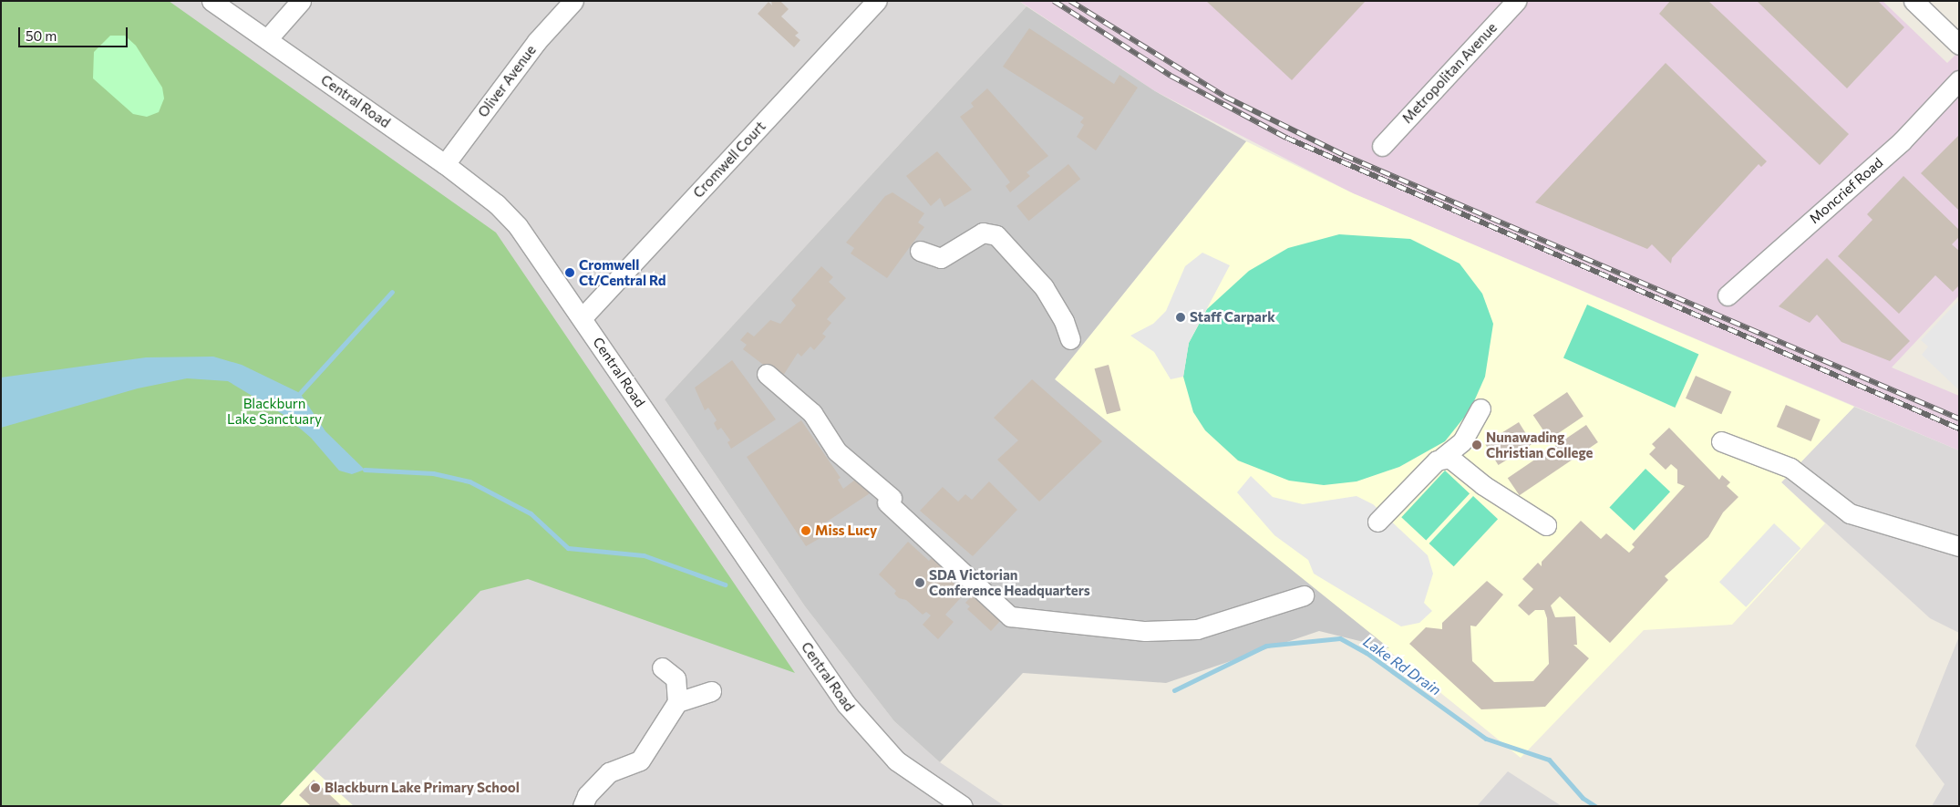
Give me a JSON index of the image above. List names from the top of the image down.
{
  "streets": {
    "street": [
      "Metropolitan Avenue",
      "Oliver Avenue",
      "Central Road",
      "Cromwell Court",
      "Moncrief Road"
    ]
  },
  "crossings": [
    ["Oliver Avenue", "Central Road"],
    ["Central Road", "Cromwell Court"]
  ],
  "water": ["Lake Rd Drain"],
  "parks": ["Blackburn Lake Sanctuary"],
  "places": [
    "Cromwell Ct/Central Rd",
    "Staff Carpark",
    "Nunawading Christian College",
    "Miss Lucy",
    "SDA Victorian Conference Headquarters",
    "Blackburn Lake Primary School"
  ],
  "scale_bar": "50 m"
}
